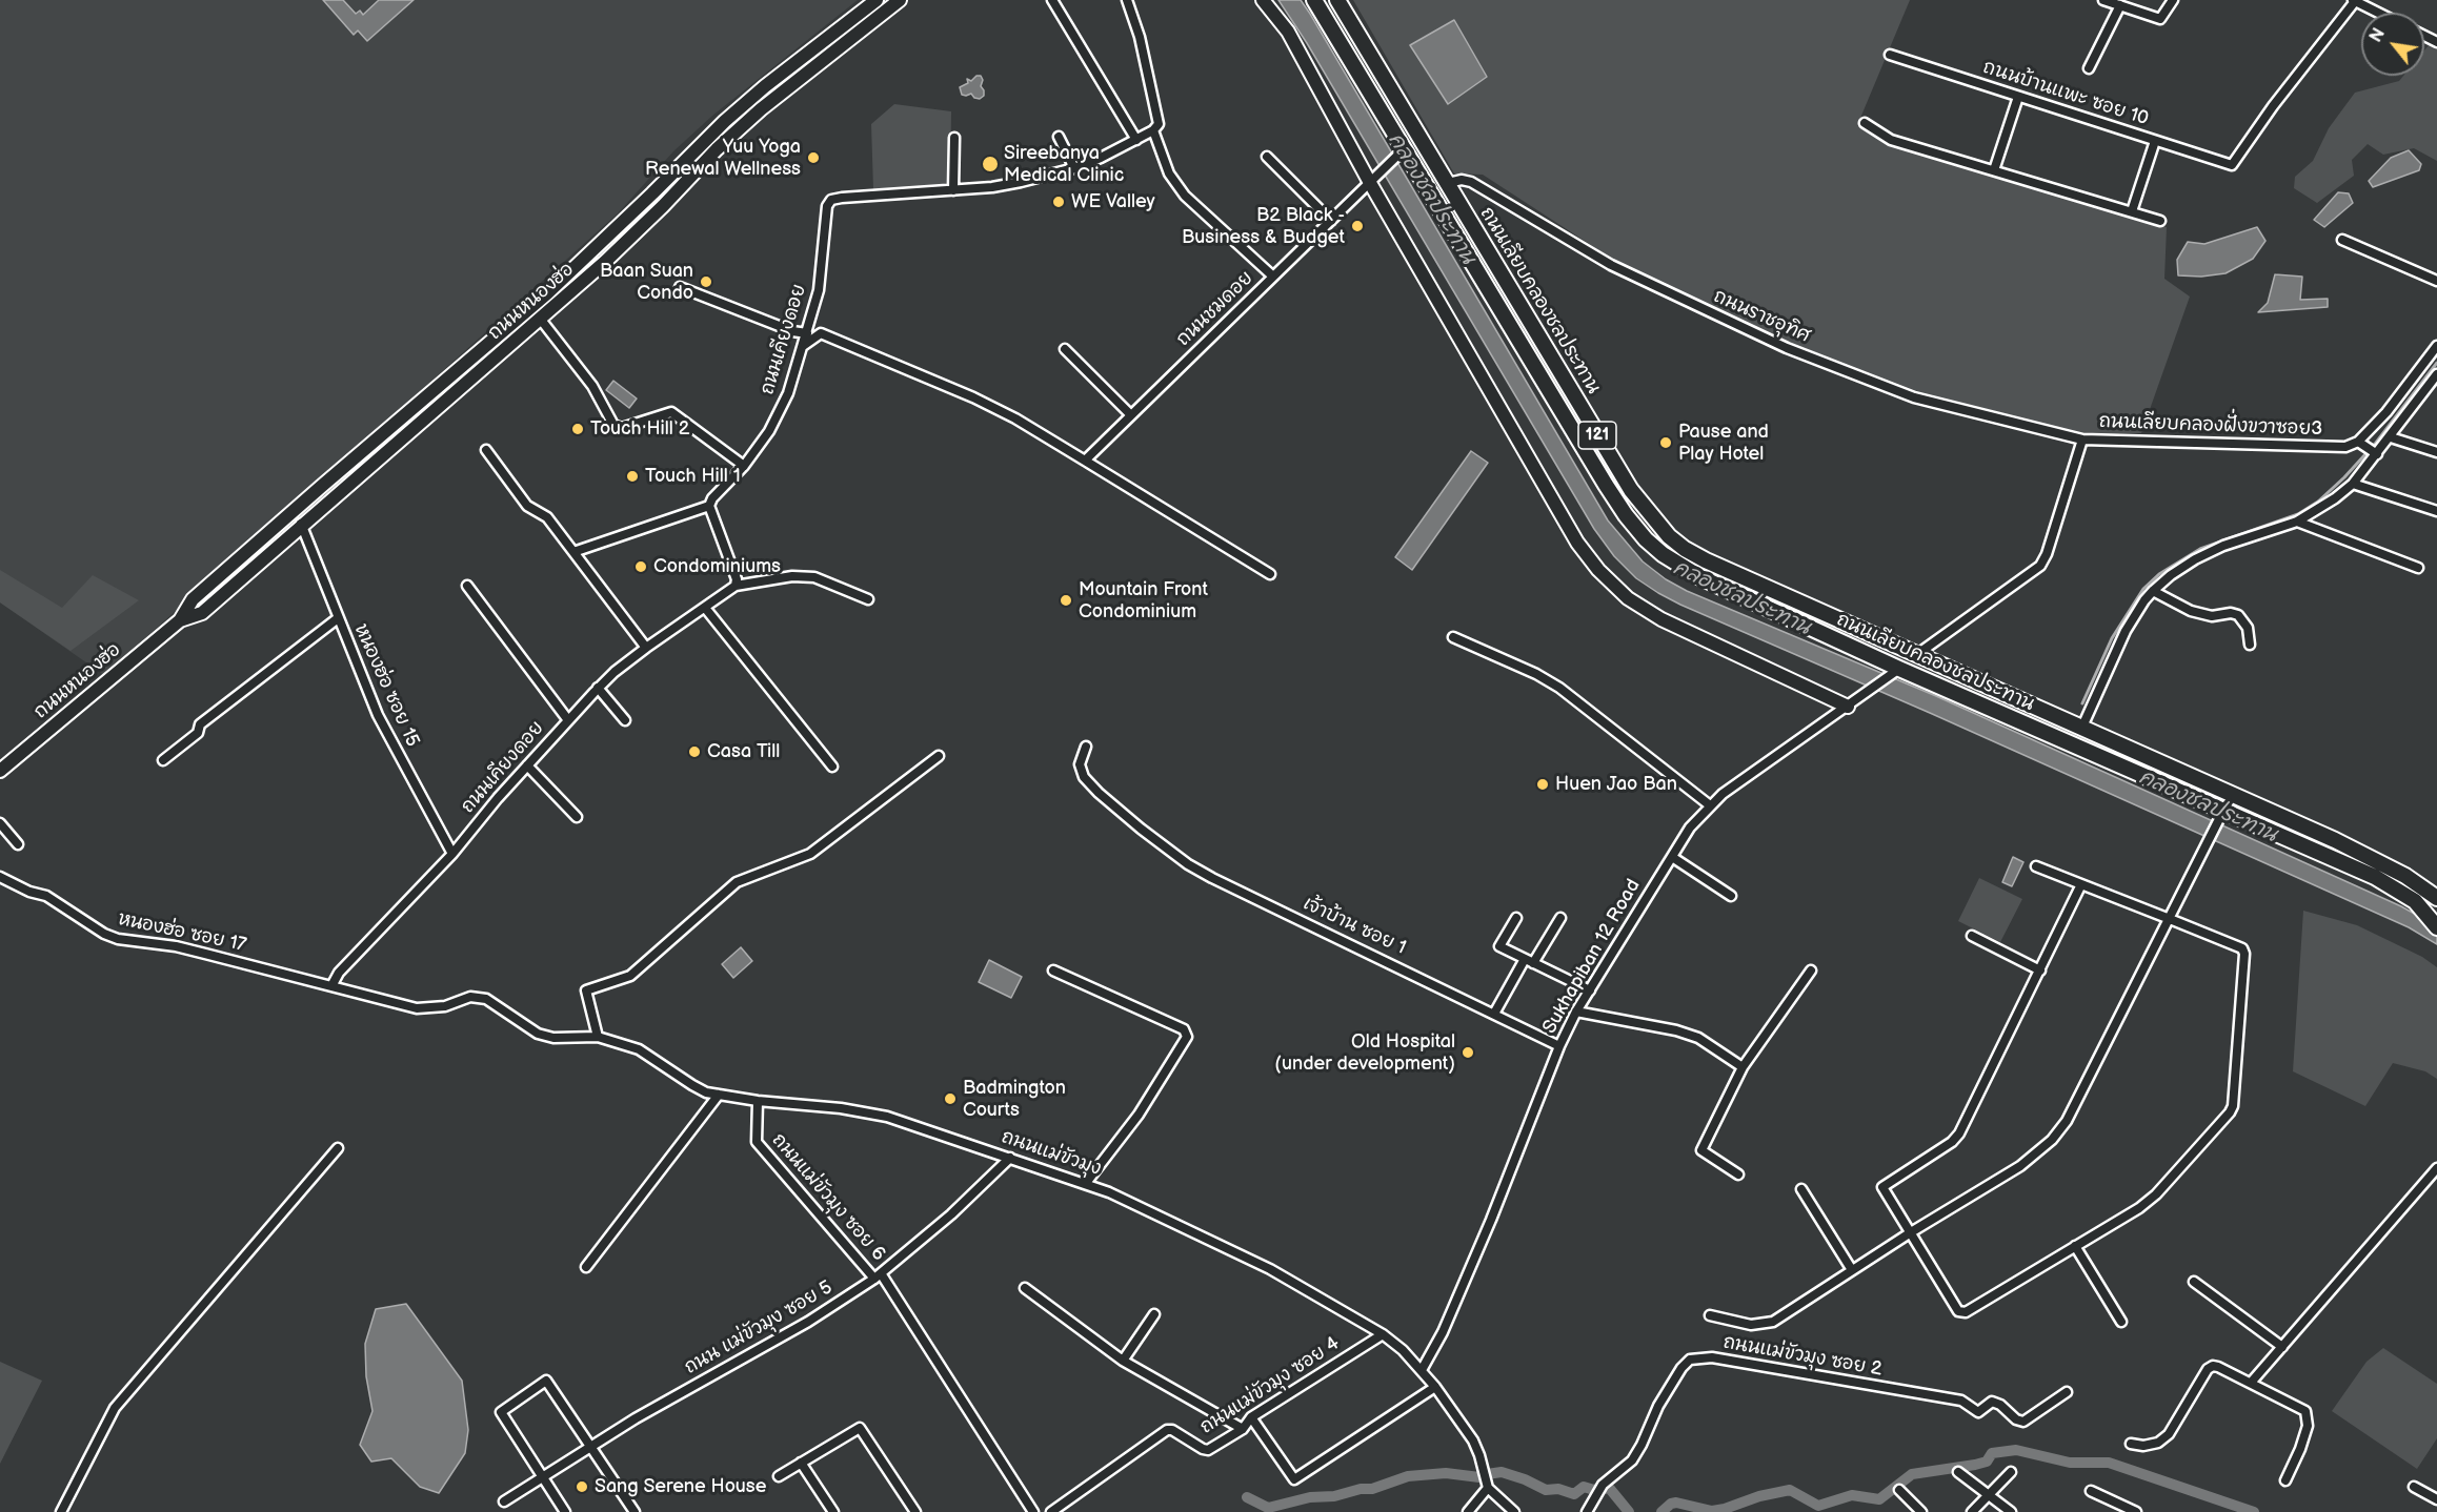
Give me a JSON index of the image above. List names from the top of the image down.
{
  "streets": {
    "main road": ["ถนนเลียบคลองชลประทาน", "121"],
    "street": [
      "ถนนบ้านแพะ ซอย 10",
      "ถนนหนองฮ่อ",
      "ถนนชมดอย",
      "ถนนราชอุทิศ",
      "ถนนเคียงดอย",
      "ถนนเลียบคลองฝั่งขวาซอย3",
      "หนองฮ่อ ซอย 15",
      "เจ้าบ้าน ซอย 1",
      "หนองฮ่อ ซอย 17",
      "Sukhapiban 12 Road",
      "ถนนแม่ขัวมุง",
      "ถนนแม่ขัวมุง ซอย 6",
      "ถนน แม่ขัวมุง ซอย 5",
      "ถนนแม่ขัวมุง ซอย 2",
      "ถนนแม่ขัวมุง ซอย 4"
    ]
  },
  "crossings": [
    ["ถนนเลียบคลองชลประทาน", "ถนนชมดอย"],
    ["ถนนเลียบคลองชลประทาน", "ถนนราชอุทิศ"],
    ["ถนนเลียบคลองชลประทาน", "ถนนเลียบคลองฝั่งขวาซอย3"],
    ["ถนนเลียบคลองชลประทาน", "Sukhapiban 12 Road"],
    ["ถนนหนองฮ่อ", "หนองฮ่อ ซอย 15"],
    ["ถนนราชอุทิศ", "ถนนเลียบคลองฝั่งขวาซอย3"],
    ["ถนนเคียงดอย", "หนองฮ่อ ซอย 15"],
    ["ถนนเคียงดอย", "หนองฮ่อ ซอย 17"],
    ["ถนนเคียงดอย", "ถนนแม่ขัวมุง"],
    ["เจ้าบ้าน ซอย 1", "Sukhapiban 12 Road"],
    ["หนองฮ่อ ซอย 17", "ถนนแม่ขัวมุง"],
    ["Sukhapiban 12 Road", "ถนนแม่ขัวมุง"],
    ["ถนนแม่ขัวมุง", "ถนนแม่ขัวมุง ซอย 6"],
    ["ถนนแม่ขัวมุง", "ถนน แม่ขัวมุง ซอย 5"],
    ["ถนนแม่ขัวมุง", "ถนนแม่ขัวมุง ซอย 4"],
    ["ถนนแม่ขัวมุง ซอย 6", "ถนน แม่ขัวมุง ซอย 5"]
  ],
  "water": ["คลองชลประทาน"],
  "places": [
    "Yuu Yoga Renewal Wellness",
    "Sireebanya Medical Clinic",
    "WE Valley",
    "B2 Black - Business & Budget",
    "Baan Suan Condo",
    "Touch Hill 2",
    "Pause and Play Hotel",
    "Touch Hill 1",
    "Condominiums",
    "Mountain Front Condominium",
    "Casa Till",
    "Huen Jao Ban",
    "Old Hospital (under development)",
    "Badmington Courts",
    "Sang Serene House"
  ],
  "north": "top left"
}
